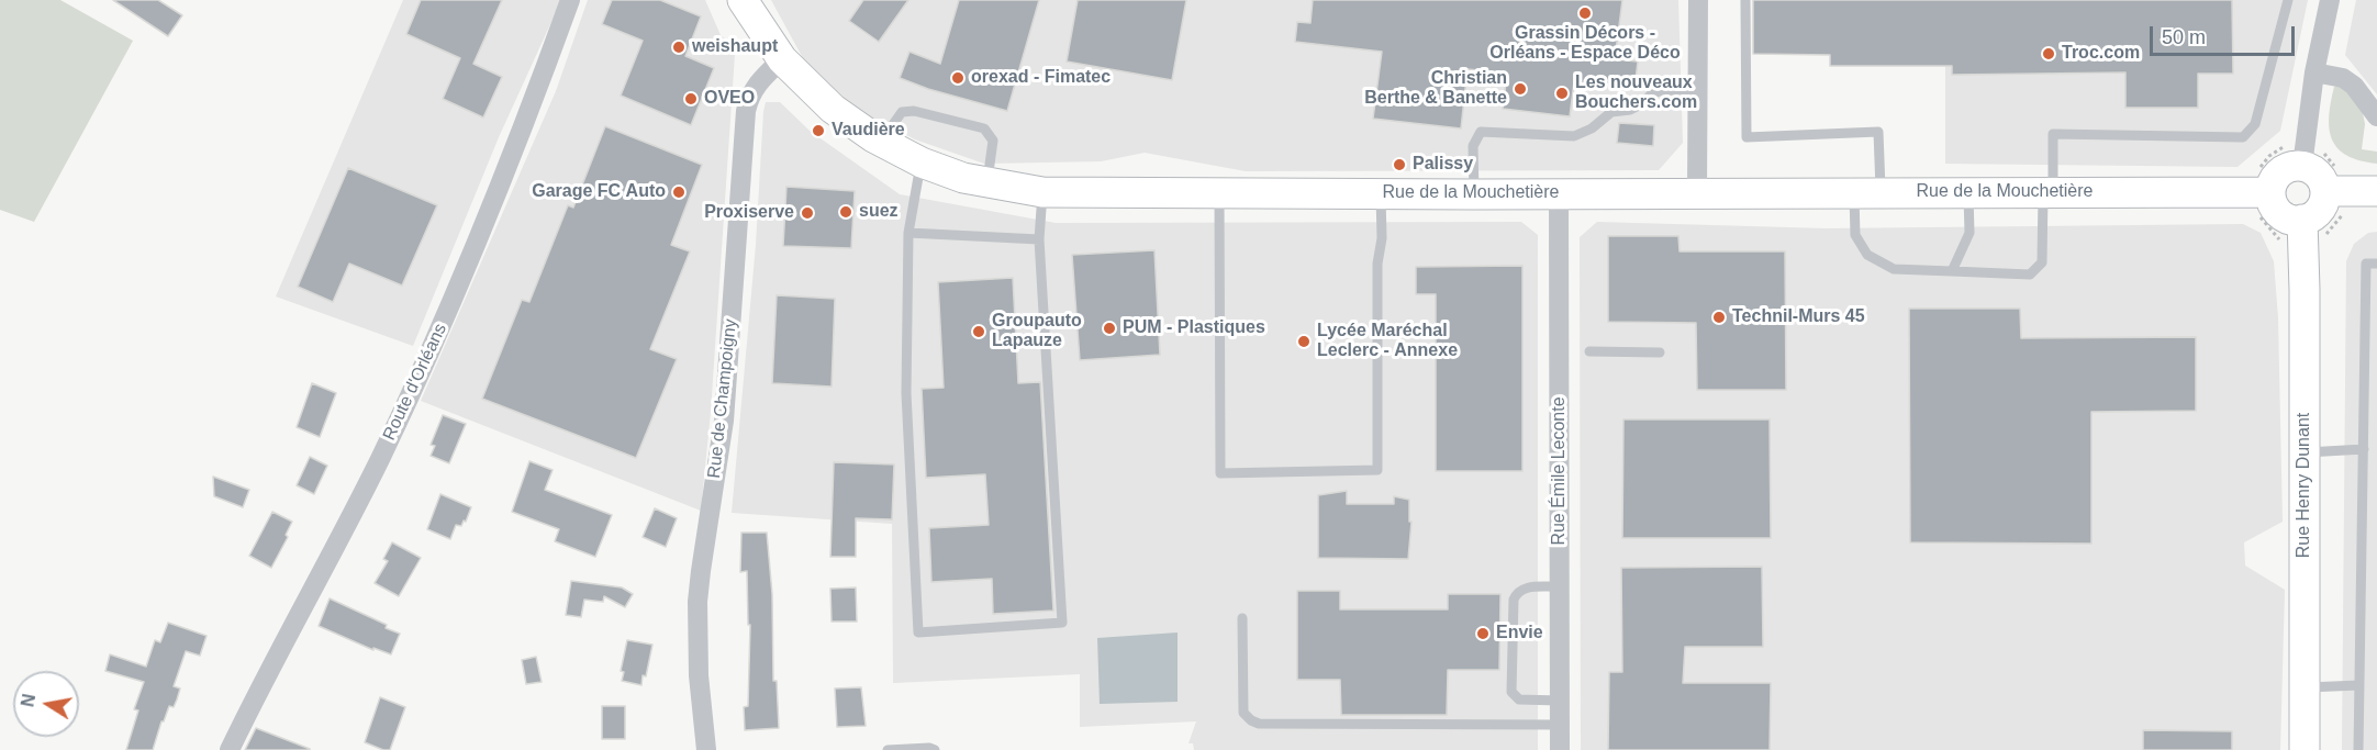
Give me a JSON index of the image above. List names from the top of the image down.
{
  "streets": {
    "street": [
      "Rue de la Mouchetière",
      "Route d'Orléans",
      "Rue de Champoigny",
      "Rue Émile Leconte",
      "Rue Henry Dunant"
    ]
  },
  "crossings": [
    ["Rue de la Mouchetière", "Rue de Champoigny"],
    ["Rue de la Mouchetière", "Rue Émile Leconte"]
  ],
  "places": [
    "Grassin Décors - Orléans - Espace Déco",
    "weishaupt",
    "Troc.com",
    "orexad - Fimatec",
    "Christian Berthe & Banette",
    "Les nouveaux Bouchers.com",
    "OVEO",
    "Vaudière",
    "Palissy",
    "Garage FC Auto",
    "suez",
    "Proxiserve",
    "TechniI-Murs 45",
    "PUM - Plastiques",
    "Groupauto Lapauze",
    "Lycée Maréchal Leclerc - Annexe",
    "Envie"
  ],
  "scale_bar": "50 m",
  "north": "left"
}
